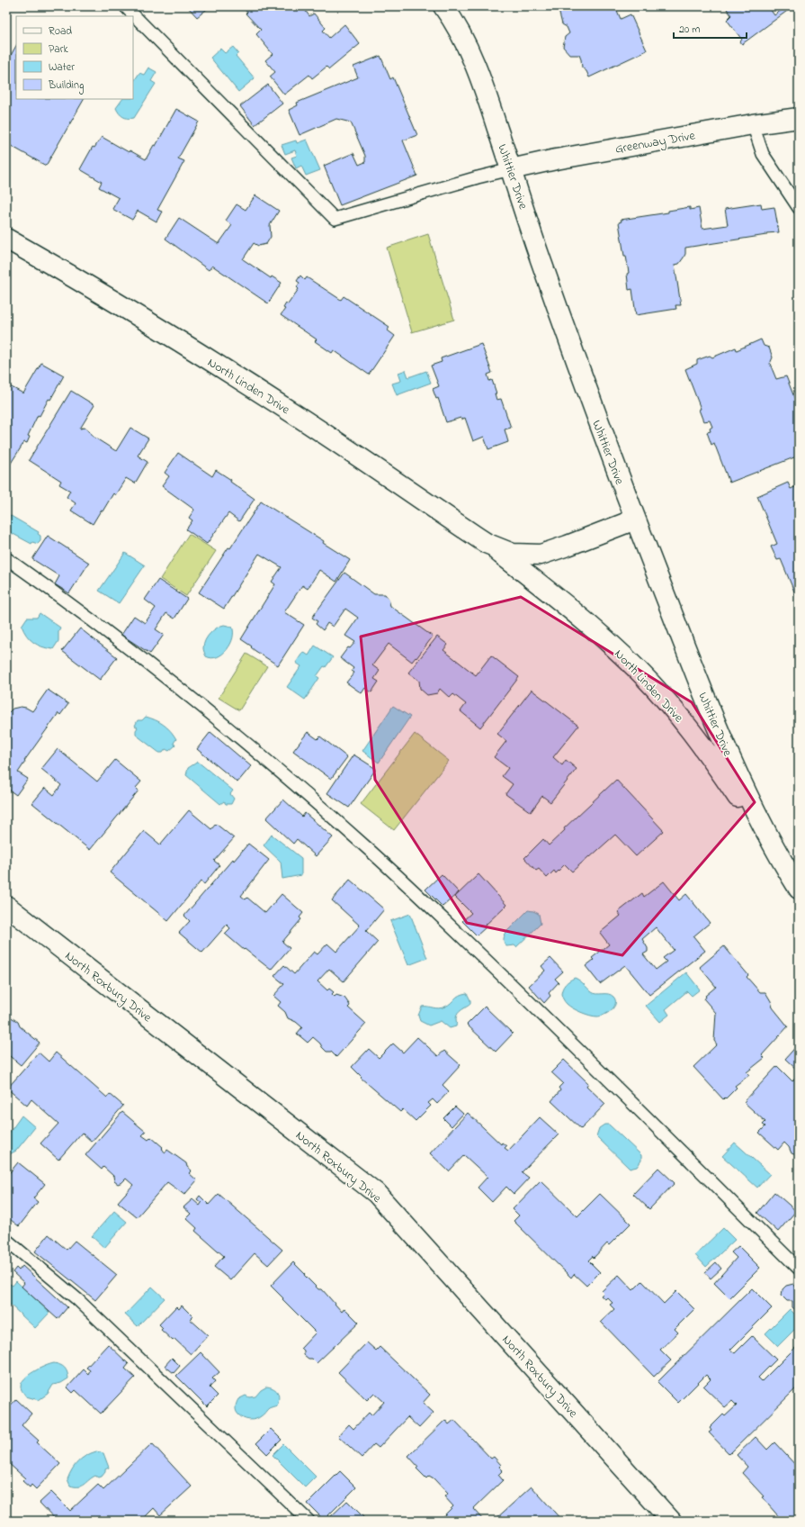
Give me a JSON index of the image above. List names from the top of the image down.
{
  "streets": {
    "street": [
      "Greenway Drive",
      "Whittier Drive",
      "North Linden Drive",
      "North Roxbury Drive"
    ]
  },
  "crossings": [
    ["Greenway Drive", "Whittier Drive"],
    ["Whittier Drive", "North Linden Drive"]
  ],
  "legend": [
    "Road",
    "Park",
    "Water",
    "Building"
  ],
  "scale_bar": "20 m"
}
